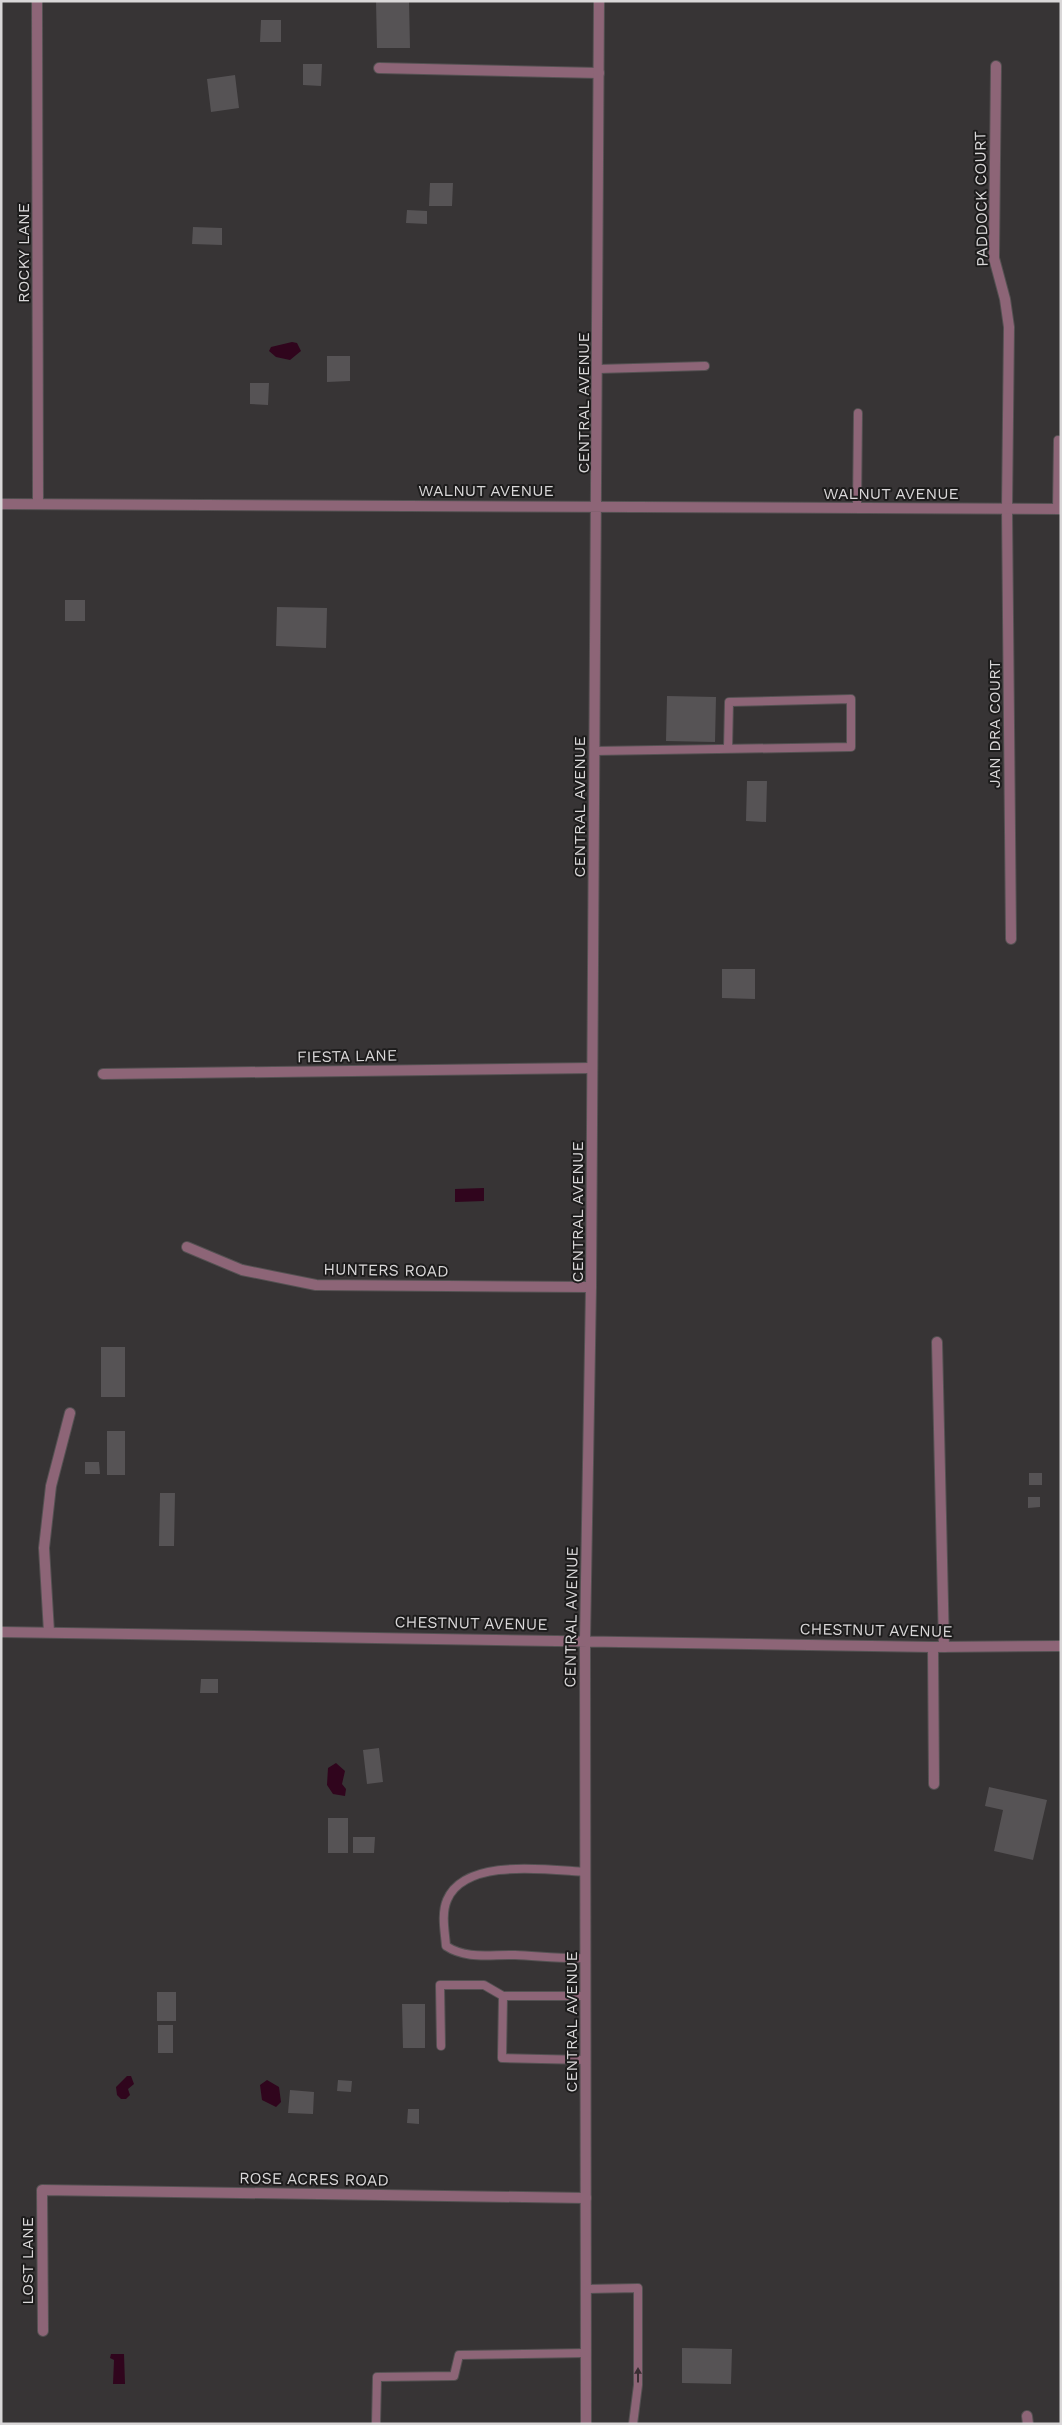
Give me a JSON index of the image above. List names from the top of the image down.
{
  "streets": {
    "street": [
      "PADDOCK COURT",
      "ROCKY LANE",
      "CENTRAL AVENUE",
      "WALNUT AVENUE",
      "JAN DRA COURT",
      "FIESTA LANE",
      "HUNTERS ROAD",
      "CHESTNUT AVENUE",
      "ROSE ACRES ROAD",
      "LOST LANE"
    ]
  },
  "crossings": [
    ["PADDOCK COURT", "WALNUT AVENUE"],
    ["PADDOCK COURT", "JAN DRA COURT"],
    ["ROCKY LANE", "WALNUT AVENUE"],
    ["CENTRAL AVENUE", "WALNUT AVENUE"],
    ["CENTRAL AVENUE", "FIESTA LANE"],
    ["CENTRAL AVENUE", "HUNTERS ROAD"],
    ["CENTRAL AVENUE", "CHESTNUT AVENUE"],
    ["CENTRAL AVENUE", "ROSE ACRES ROAD"],
    ["WALNUT AVENUE", "JAN DRA COURT"],
    ["ROSE ACRES ROAD", "LOST LANE"]
  ]
}
